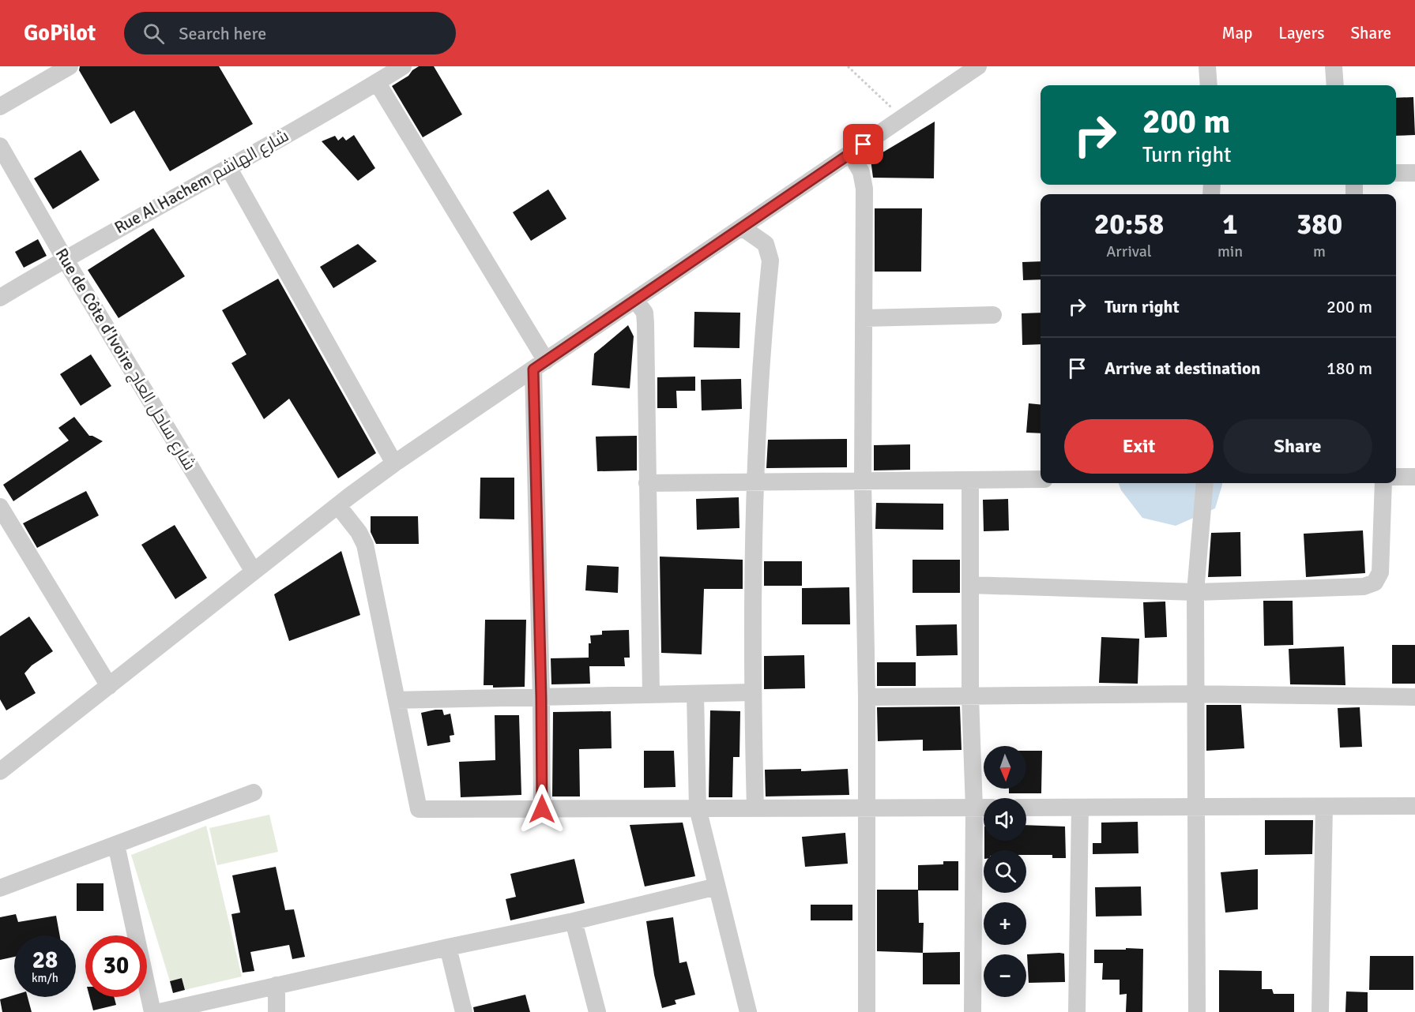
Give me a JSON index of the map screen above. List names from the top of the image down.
{
  "streets": {
    "street": ["Rue Al Hachem شارع الهاشم", "Rue de Côte d'Ivoire شارع ساحل العاج"]
  },
  "crossings": [
    ["Rue Al Hachem شارع الهاشم", "Rue de Côte d'Ivoire شارع ساحل العاج"]
  ],
  "north": "bottom",
  "page": {
    "header": "GoPilot",
    "search": "Search here",
    "nav": ["Map", "Layers", "Share"],
    "turn": ["200 m", "Turn right"],
    "eta": [
      "20:58",
      "Arrival",
      "1",
      "min",
      "380",
      "m"
    ],
    "list": [
      {
        "name": "Turn right",
        "value": "200 m"
      },
      {
        "name": "Arrive at destination",
        "value": "180 m"
      }
    ],
    "buttons": ["Exit", "Share"],
    "map_buttons": ["+", "−"],
    "speed": "28 km/h",
    "limit": "30"
  }
}
